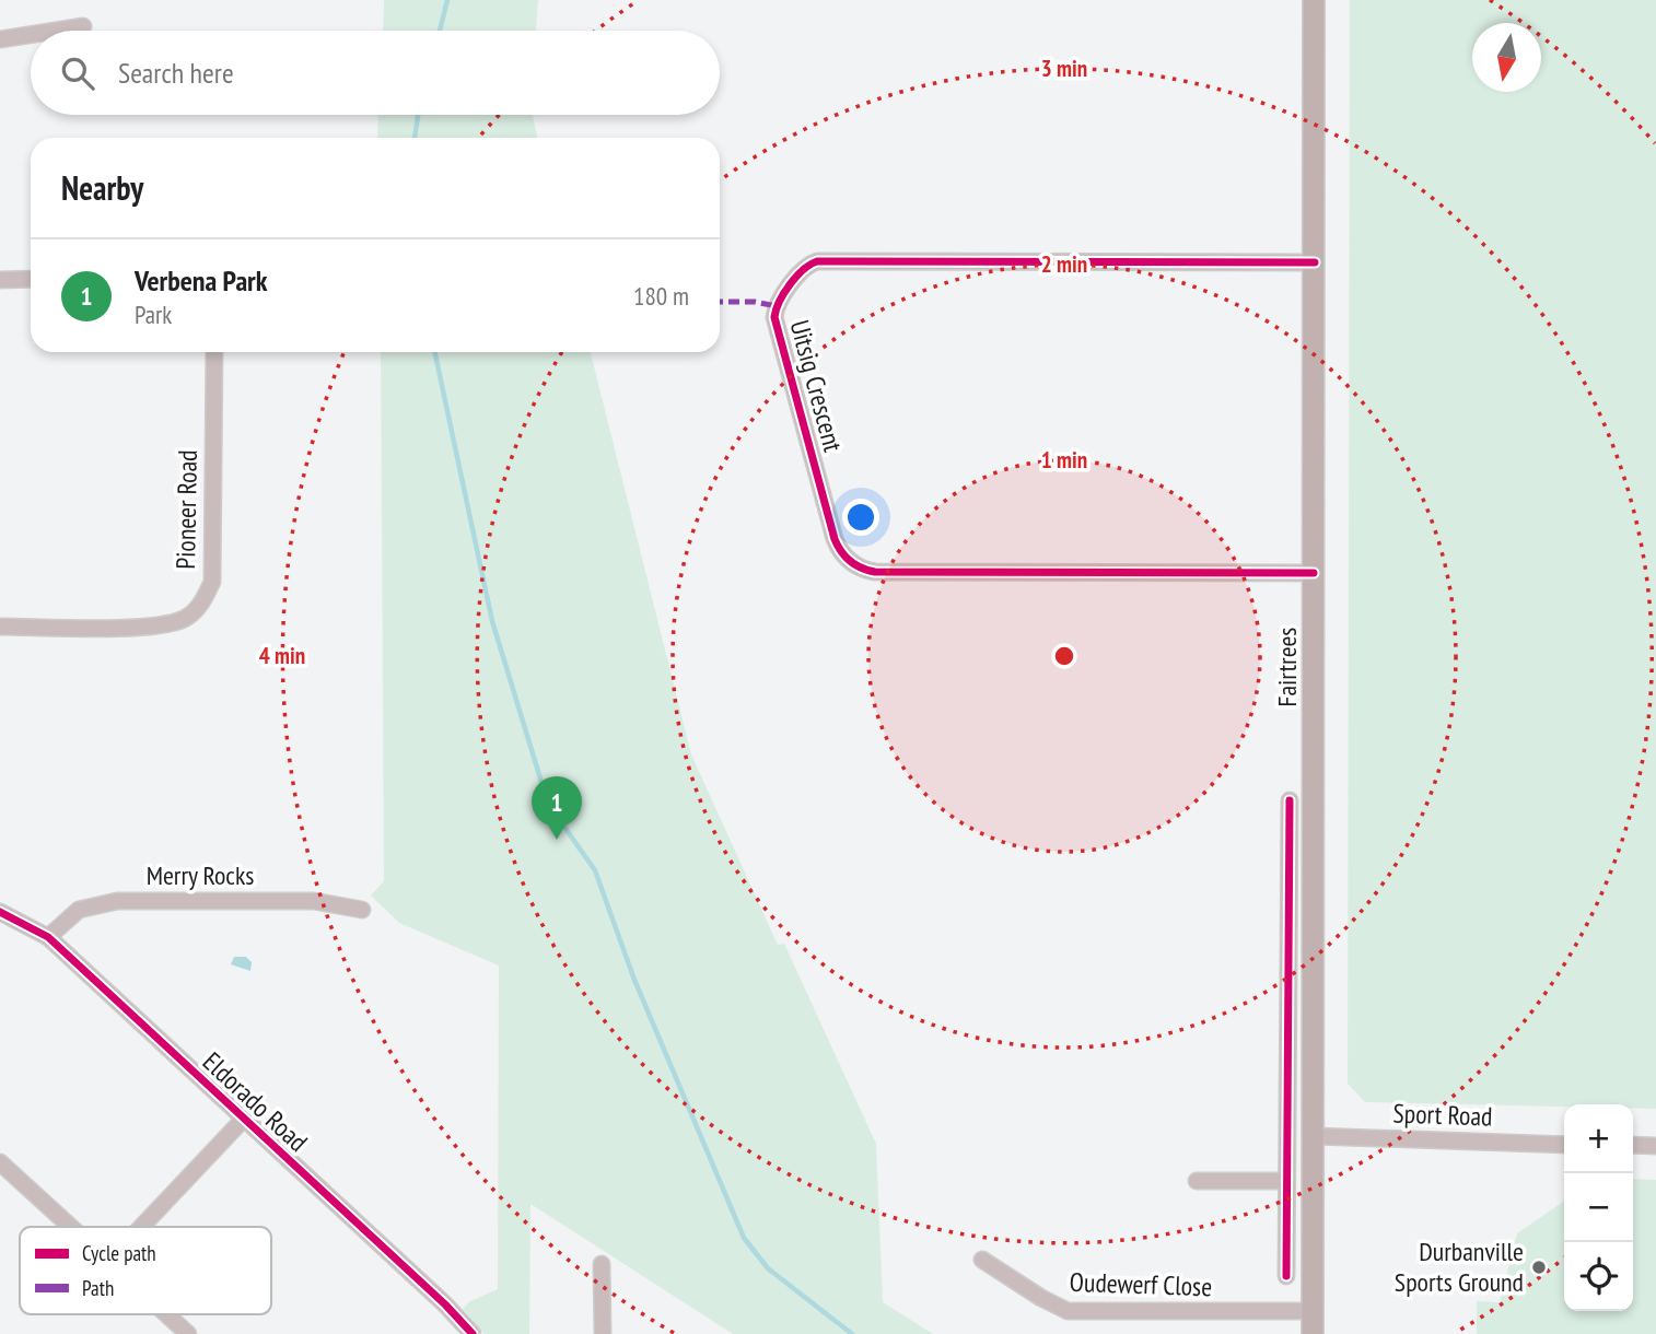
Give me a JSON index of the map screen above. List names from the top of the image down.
{
  "streets": {
    "main road": ["Fairtrees"],
    "street": [
      "Uitsig Crescent",
      "Pioneer Road",
      "Merry Rocks",
      "Eldorado Road",
      "Sport Road",
      "Oudewerf Close"
    ]
  },
  "crossings": [
    ["Uitsig Crescent", "Fairtrees"],
    ["Fairtrees", "Sport Road"],
    ["Fairtrees", "Oudewerf Close"],
    ["Merry Rocks", "Eldorado Road"]
  ],
  "places": ["Durbanville Sports Ground"],
  "legend": ["Cycle path", "Path"],
  "north": "bottom",
  "page": {
    "search": "Search here",
    "heading": "Nearby",
    "list": [
      {
        "mark": "1",
        "name": "Verbena Park",
        "note": "Park",
        "value": "180 m"
      }
    ],
    "pins": "1",
    "map_buttons": ["+", "−"]
  },
  "rings": [
    "3 min",
    "2 min",
    "1 min",
    "4 min"
  ]
}
